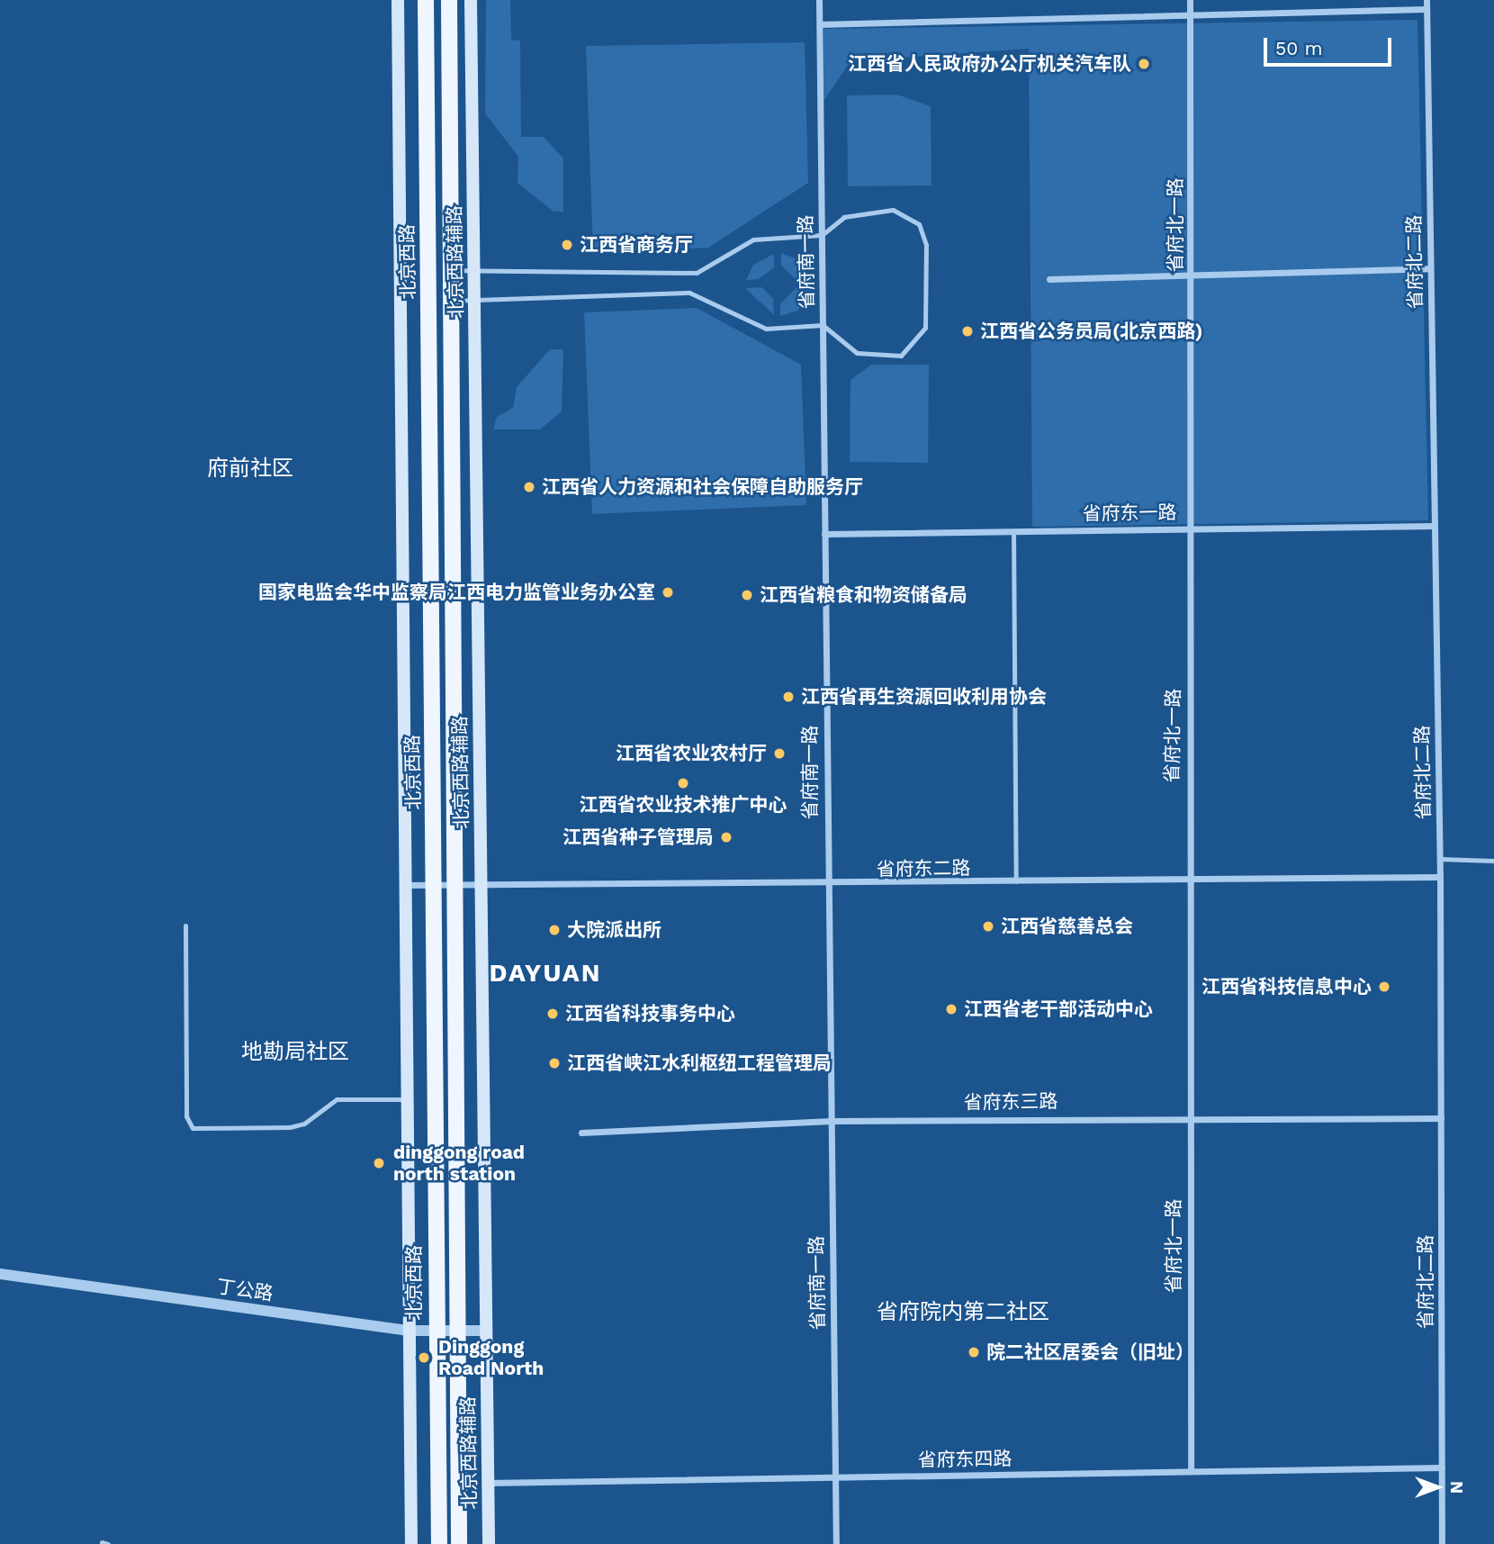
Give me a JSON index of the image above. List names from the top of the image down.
{
  "streets": {
    "main road": ["北京西路", "北京西路辅路"],
    "street": [
      "省府北一路",
      "省府南一路",
      "省府北二路",
      "省府东一路",
      "省府东二路",
      "省府东三路",
      "丁公路",
      "省府东四路"
    ]
  },
  "crossings": [
    ["省府北一路", "省府东一路"],
    ["省府北一路", "省府东二路"],
    ["省府北一路", "省府东三路"],
    ["省府北一路", "省府东四路"],
    ["北京西路", "省府东二路"],
    ["北京西路", "丁公路"],
    ["北京西路辅路", "省府东二路"],
    ["北京西路辅路", "丁公路"],
    ["北京西路辅路", "省府东四路"],
    ["省府南一路", "省府东一路"],
    ["省府南一路", "省府东二路"],
    ["省府南一路", "省府东三路"],
    ["省府南一路", "省府东四路"],
    ["省府北二路", "省府东一路"],
    ["省府北二路", "省府东二路"],
    ["省府北二路", "省府东三路"],
    ["省府北二路", "省府东四路"]
  ],
  "districts": [
    "府前社区",
    "DAYUAN",
    "地勘局社区",
    "省府院内第二社区"
  ],
  "places": [
    "江西省人民政府办公厅机关汽车队",
    "江西省商务厅",
    "江西省公务员局(北京西路)",
    "江西省人力资源和社会保障自助服务厅",
    "国家电监会华中监察局江西电力监管业务办公室",
    "江西省粮食和物资储备局",
    "江西省再生资源回收利用协会",
    "江西省农业农村厅",
    "江西省农业技术推广中心",
    "江西省种子管理局",
    "江西省慈善总会",
    "大院派出所",
    "江西省科技信息中心",
    "江西省老干部活动中心",
    "江西省科技事务中心",
    "江西省峡江水利枢纽工程管理局",
    "dinggong road north station",
    "院二社区居委会（旧址）",
    "Dinggong Road North"
  ],
  "scale_bar": "50 m",
  "north": "right"
}
